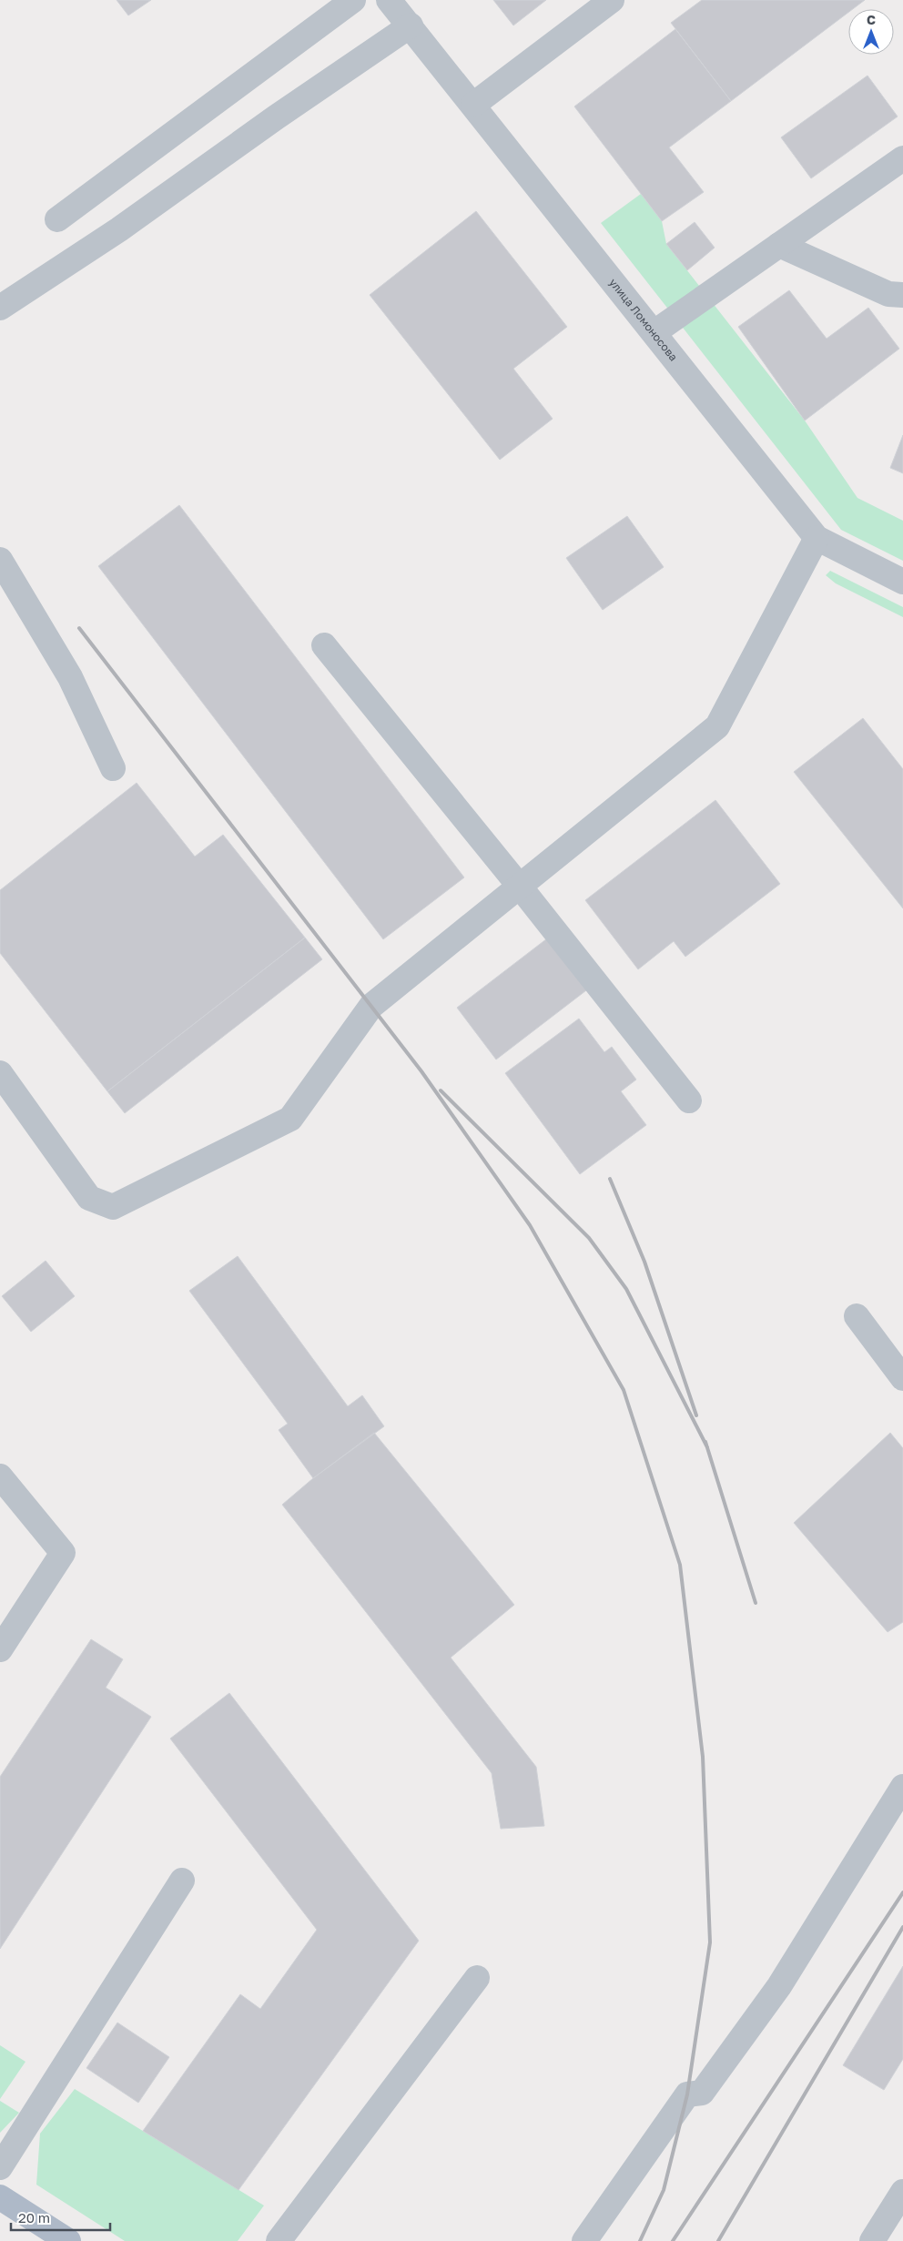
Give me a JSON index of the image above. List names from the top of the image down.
{
  "streets": {
    "street": ["улица Ломоносова"]
  },
  "scale_bar": "20 m",
  "north": "top"
}
